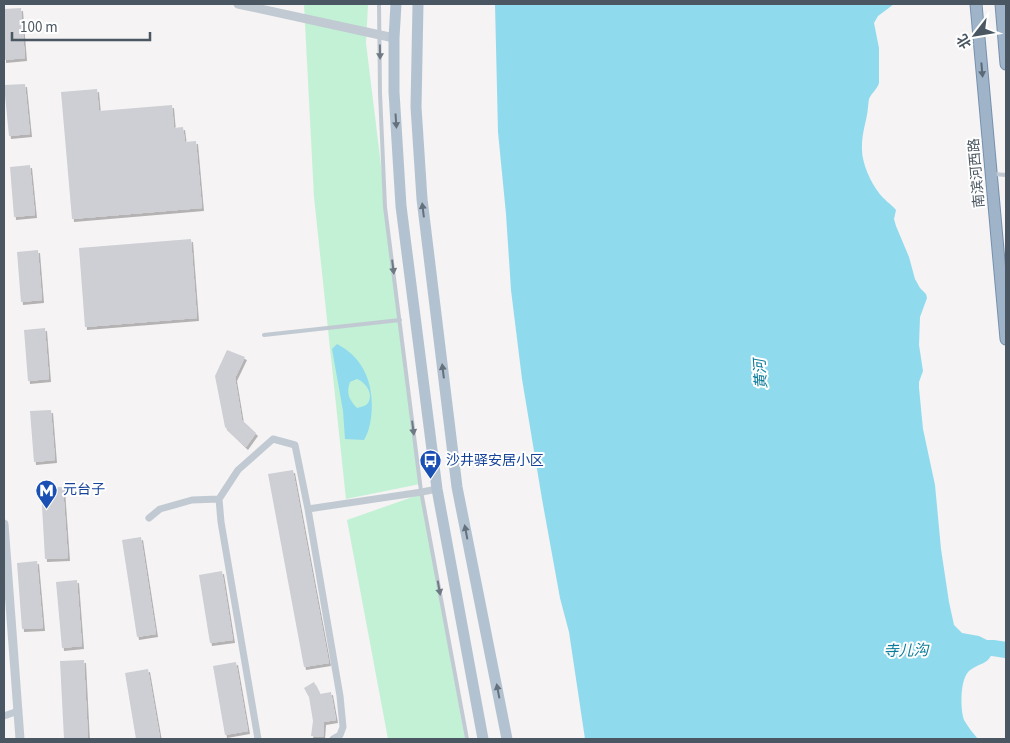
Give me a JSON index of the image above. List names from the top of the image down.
{
  "streets": {
    "highway": ["南滨河西路"]
  },
  "water": ["黄河", "寺儿沟"],
  "places": {
    "bus stop": ["沙井驿安居小区"],
    "metro station": ["元台子"]
  },
  "scale_bar": "100 m",
  "north": "bottom left"
}
